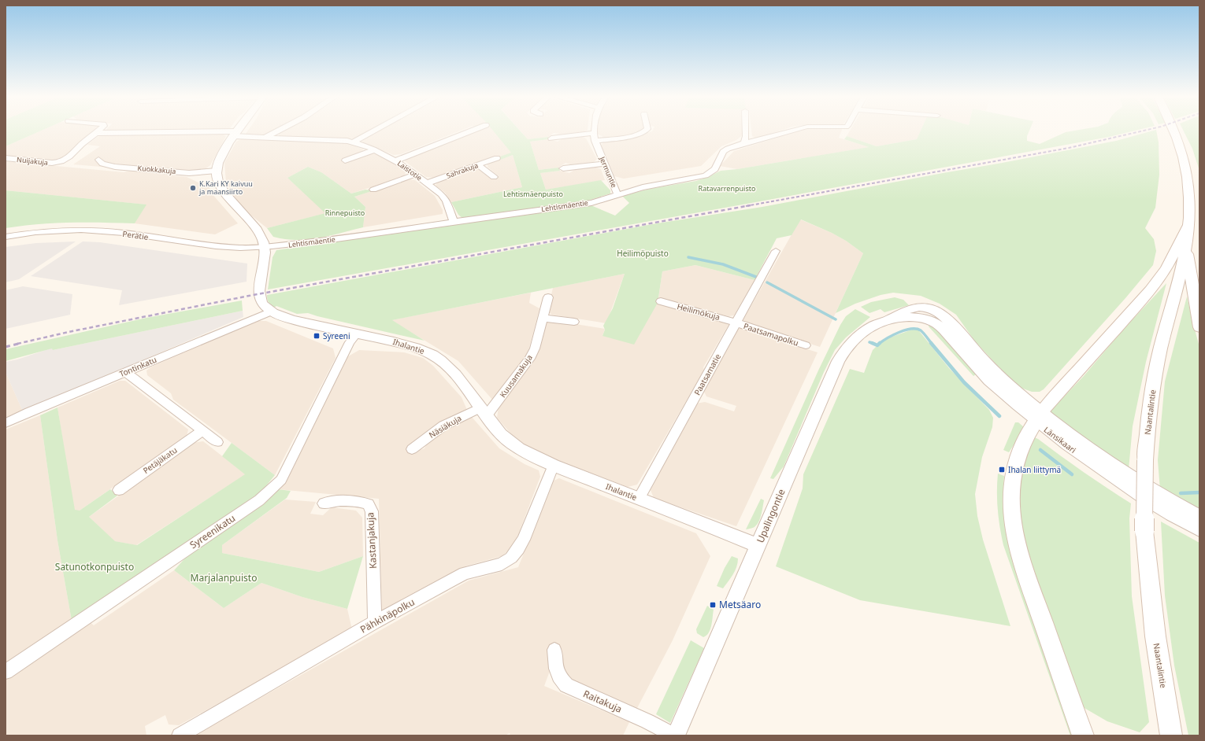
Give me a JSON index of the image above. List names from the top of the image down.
{
  "streets": {
    "main road": ["Naantalintie"],
    "street": [
      "Nuijakuja",
      "Kuokkakuja",
      "Laistotie",
      "Sahrakuja",
      "Jermuntie",
      "Lehtismäentie",
      "Perätie",
      "Heilimökuja",
      "Paatsamapolku",
      "Ihalantie",
      "Tontinkatu",
      "Paatsamatie",
      "Kuusamakuja",
      "Näsiäkuja",
      "Länsikaari",
      "Petäjäkatu",
      "Upalingontie",
      "Syreenikatu",
      "Kastanjakuja",
      "Pähkinäpolku",
      "Raitakuja"
    ]
  },
  "crossings": [
    ["Kuokkakuja", "Ihalantie"],
    ["Laistotie", "Sahrakuja"],
    ["Laistotie", "Lehtismäentie"],
    ["Jermuntie", "Lehtismäentie"],
    ["Lehtismäentie", "Perätie"],
    ["Lehtismäentie", "Ihalantie"],
    ["Perätie", "Ihalantie"],
    ["Heilimökuja", "Paatsamapolku"],
    ["Heilimökuja", "Paatsamatie"],
    ["Paatsamapolku", "Paatsamatie"],
    ["Ihalantie", "Tontinkatu"],
    ["Ihalantie", "Paatsamatie"],
    ["Ihalantie", "Kuusamakuja"],
    ["Ihalantie", "Näsiäkuja"],
    ["Ihalantie", "Upalingontie"],
    ["Ihalantie", "Syreenikatu"],
    ["Ihalantie", "Pähkinäpolku"],
    ["Kuusamakuja", "Näsiäkuja"],
    ["Länsikaari", "Upalingontie"],
    ["Upalingontie", "Raitakuja"],
    ["Kastanjakuja", "Pähkinäpolku"]
  ],
  "parks": [
    "Ratavarrenpuisto",
    "Lehtismäenpuisto",
    "Rinnepuisto",
    "Heilimöpuisto",
    "Satunotkonpuisto",
    "Marjalanpuisto"
  ],
  "places": {
    "other": ["K.Kari KY kaivuu ja maansiirto"],
    "transit": ["Syreeni", "Ihalan liittymä", "Metsäaro"]
  }
}
